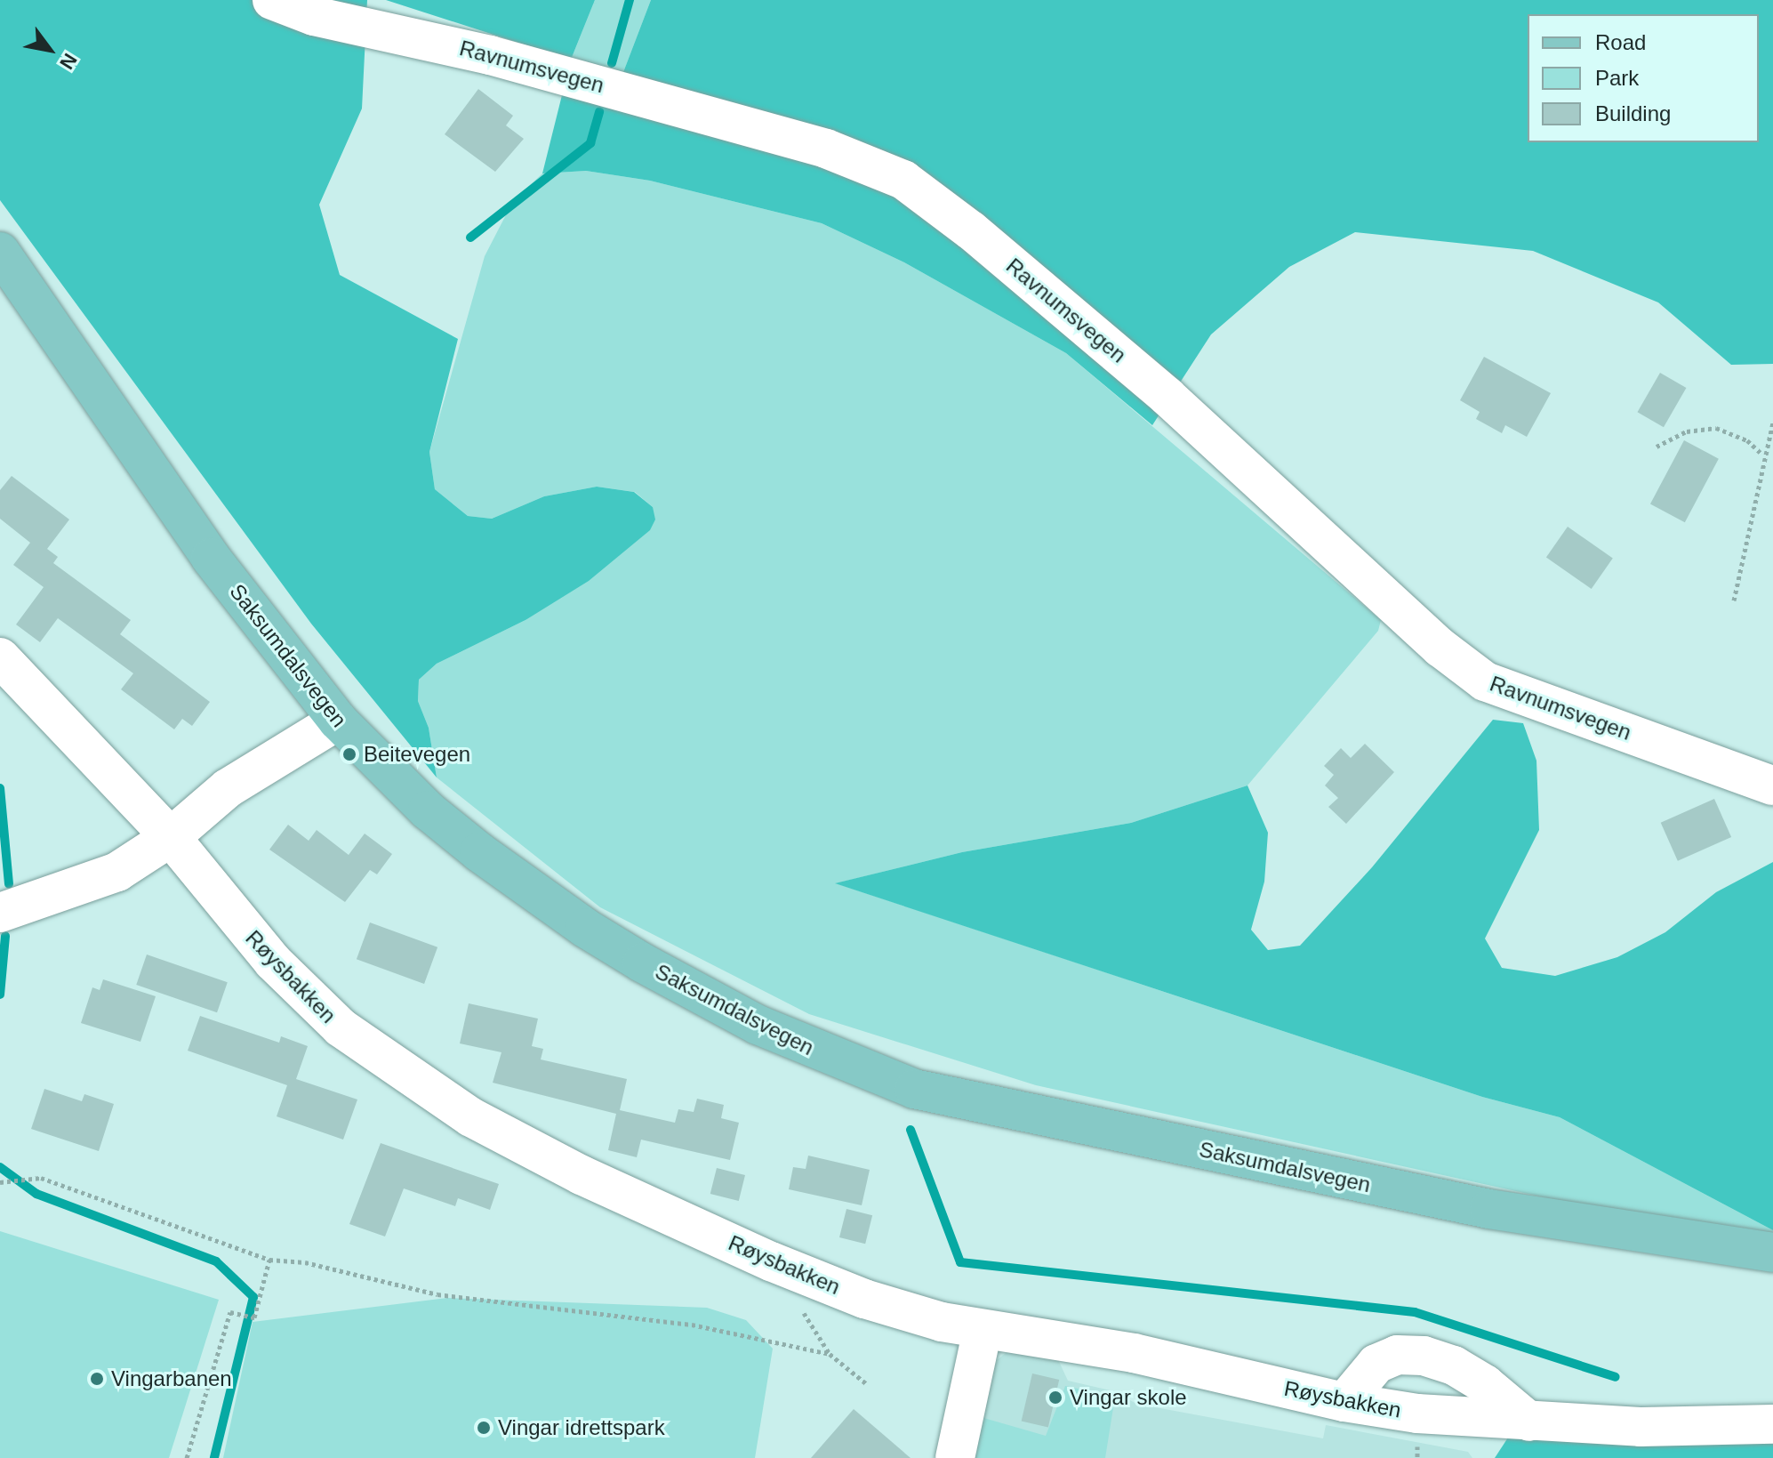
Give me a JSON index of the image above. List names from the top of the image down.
{
  "streets": {
    "main road": ["Saksumdalsvegen"],
    "street": ["Ravnumsvegen", "Røysbakken"]
  },
  "places": [
    "Beitevegen",
    "Vingarbanen",
    "Vingar skole",
    "Vingar idrettspark"
  ],
  "legend": ["Road", "Park", "Building"],
  "north": "bottom right"
}
